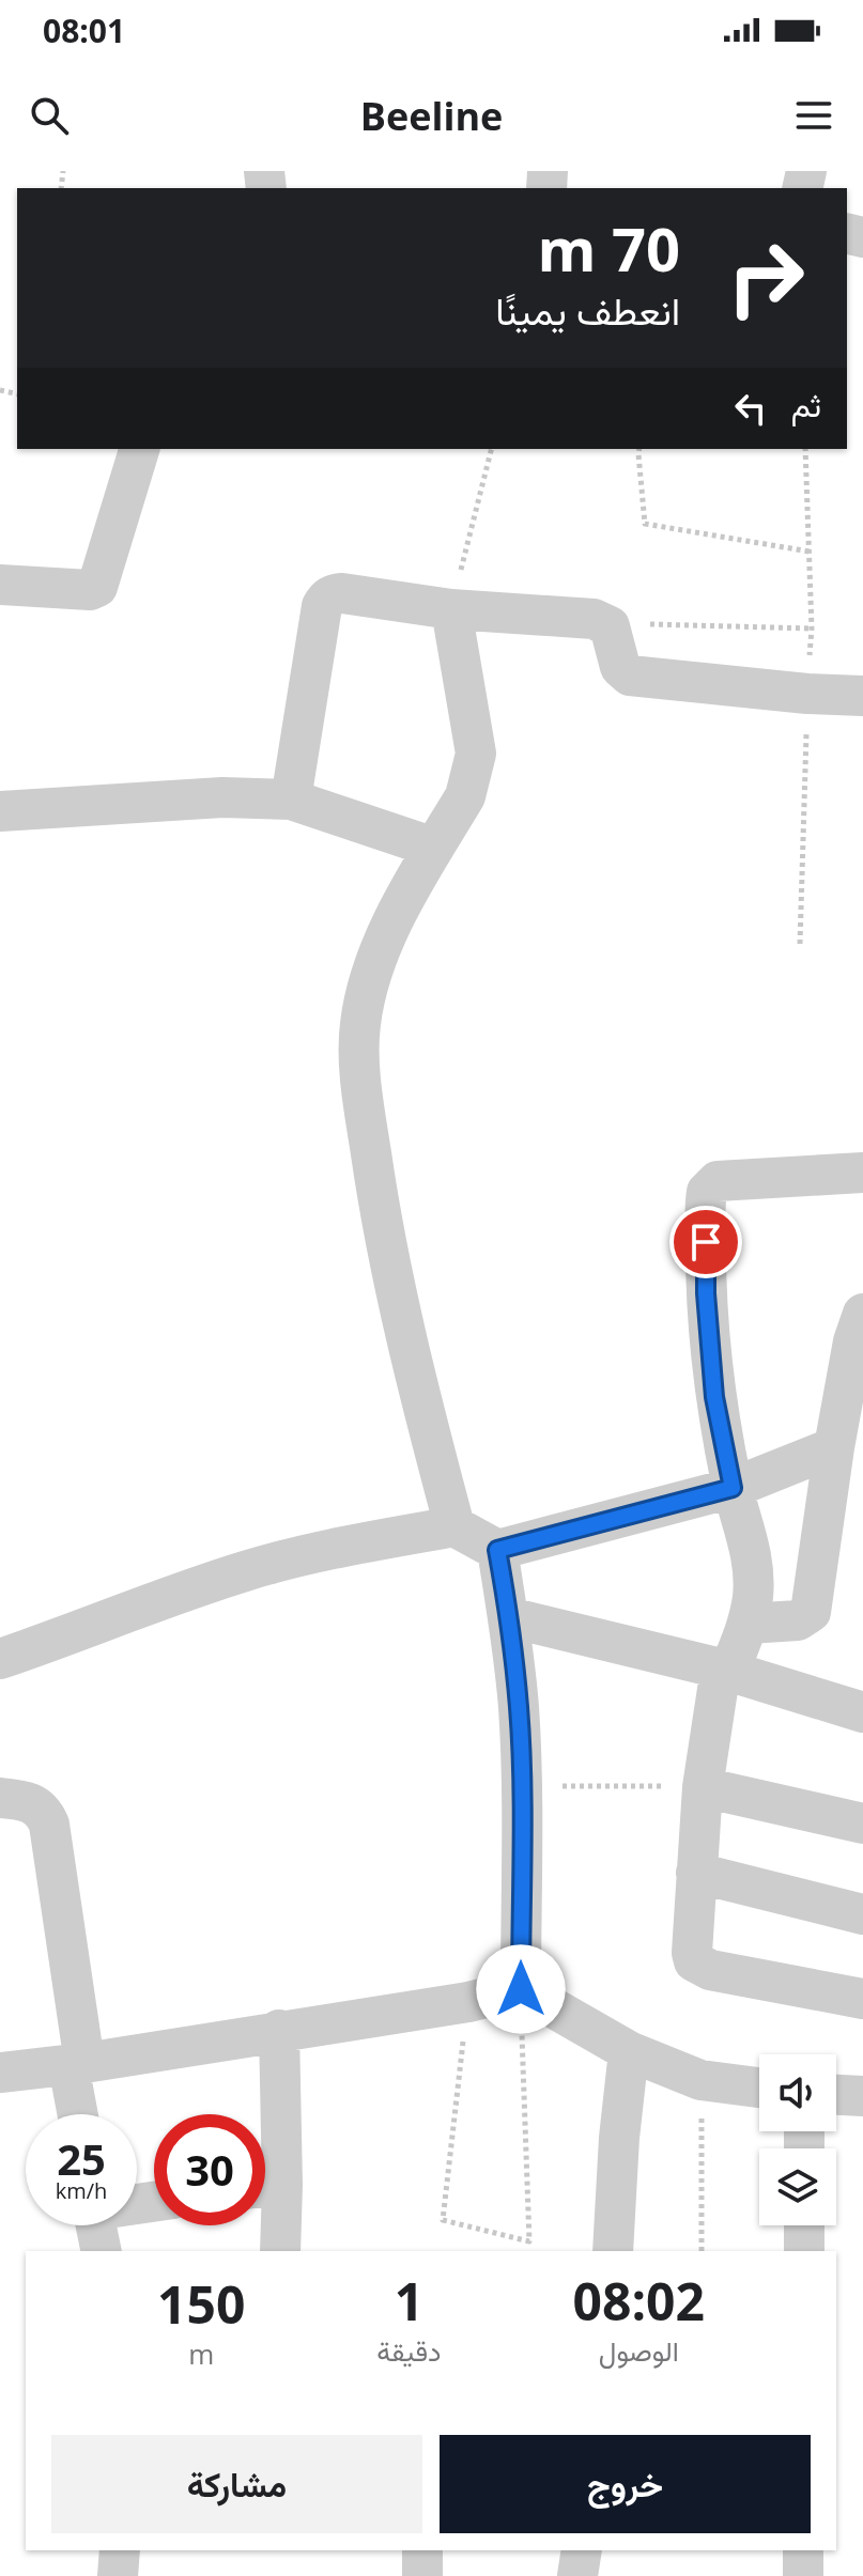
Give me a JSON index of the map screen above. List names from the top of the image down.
{
  "page": {
    "status": "08:01",
    "header": "Beeline",
    "turn": ["70 m", "انعطف يمينًا"],
    "then": "ثم",
    "speed": "25 km/h",
    "limit": "30",
    "eta": [
      "08:02",
      "الوصول",
      "1",
      "دقيقة",
      "150",
      "m"
    ],
    "buttons": ["خروج", "مشاركة"]
  }
}
